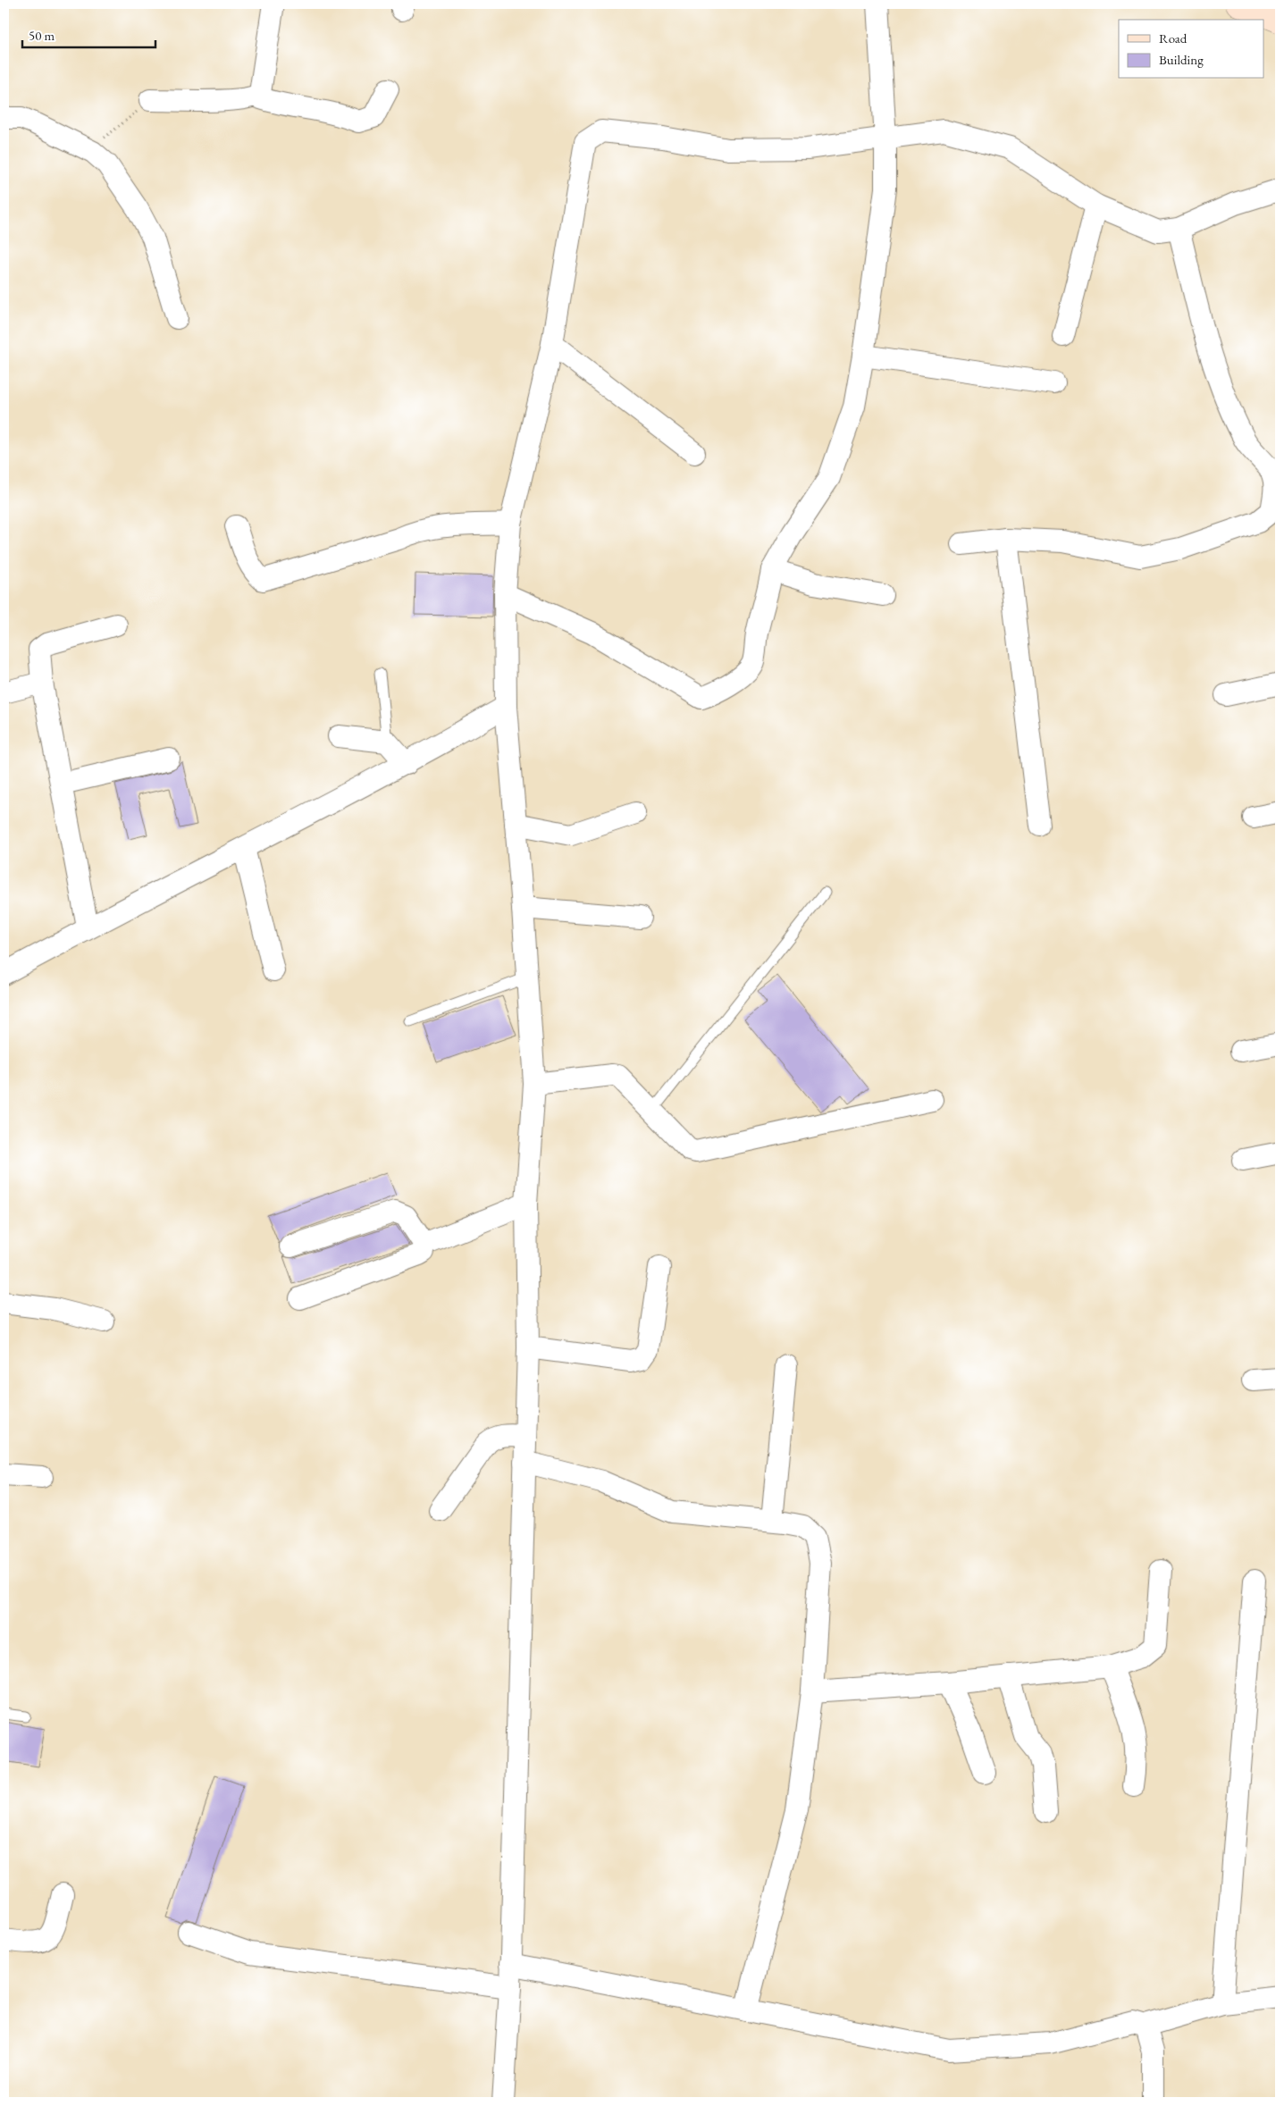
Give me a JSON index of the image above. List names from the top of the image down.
{
  "legend": ["Road", "Building"],
  "scale_bar": "50 m"
}
